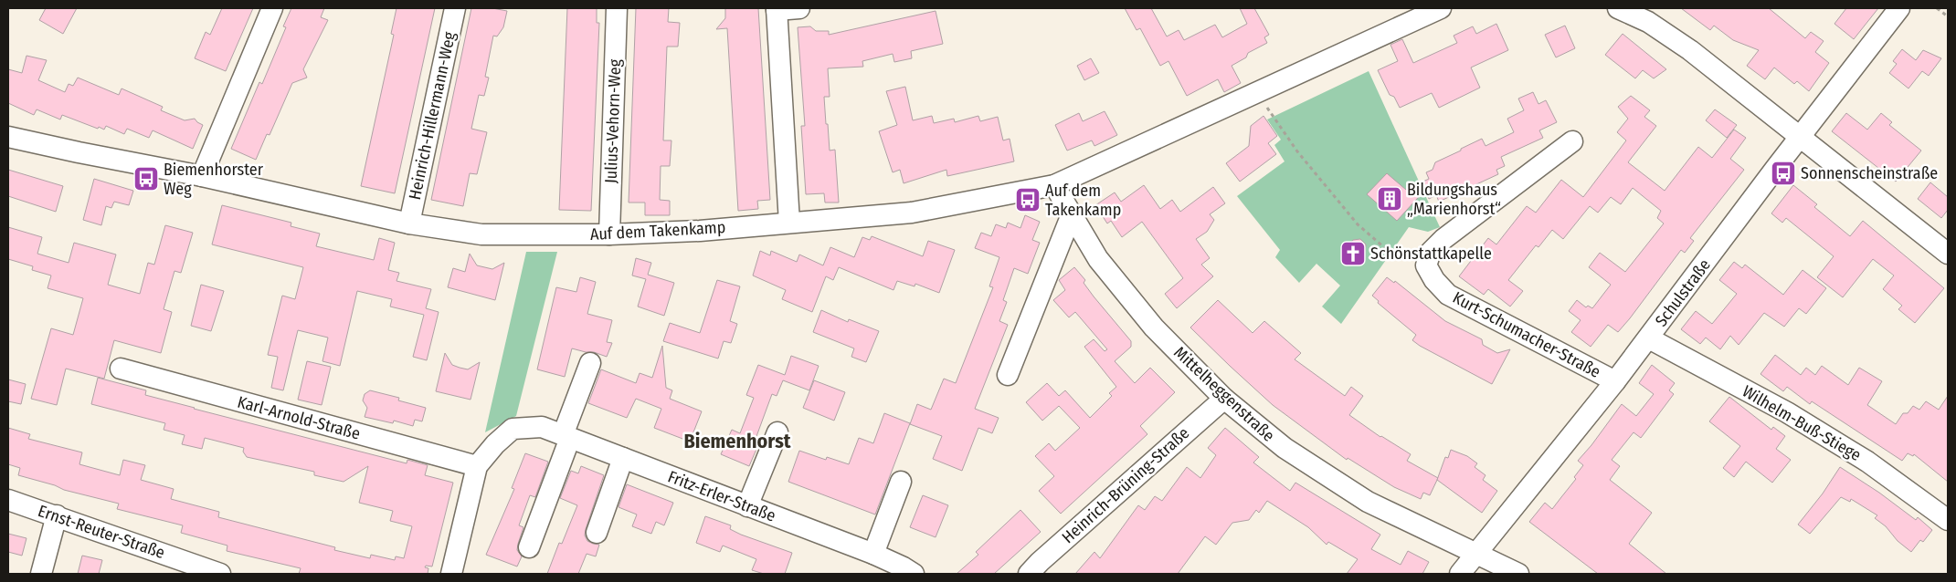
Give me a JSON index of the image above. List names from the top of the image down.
{
  "streets": {
    "street": [
      "Heinrich-Hillermann-Weg",
      "Julius-Vehorn-Weg",
      "Auf dem Takenkamp",
      "Schulstraße",
      "Kurt-Schumacher-Straße",
      "Mittelheggenstraße",
      "Karl-Arnold-Straße",
      "Wilhelm-Buß-Stiege",
      "Heinrich-Brüning-Straße",
      "Fritz-Erler-Straße",
      "Ernst-Reuter-Straße"
    ]
  },
  "crossings": [
    ["Heinrich-Hillermann-Weg", "Auf dem Takenkamp"],
    ["Julius-Vehorn-Weg", "Auf dem Takenkamp"],
    ["Auf dem Takenkamp", "Mittelheggenstraße"],
    ["Schulstraße", "Kurt-Schumacher-Straße"],
    ["Schulstraße", "Mittelheggenstraße"],
    ["Schulstraße", "Wilhelm-Buß-Stiege"],
    ["Mittelheggenstraße", "Heinrich-Brüning-Straße"],
    ["Karl-Arnold-Straße", "Fritz-Erler-Straße"]
  ],
  "districts": ["Biemenhorst"],
  "places": {
    "bus stop": ["Sonnenscheinstraße", "Biemenhorster Weg", "Auf dem Takenkamp"],
    "building": ["Bildungshaus „Marienhorst“"],
    "church": ["Schönstattkapelle"]
  }
}
